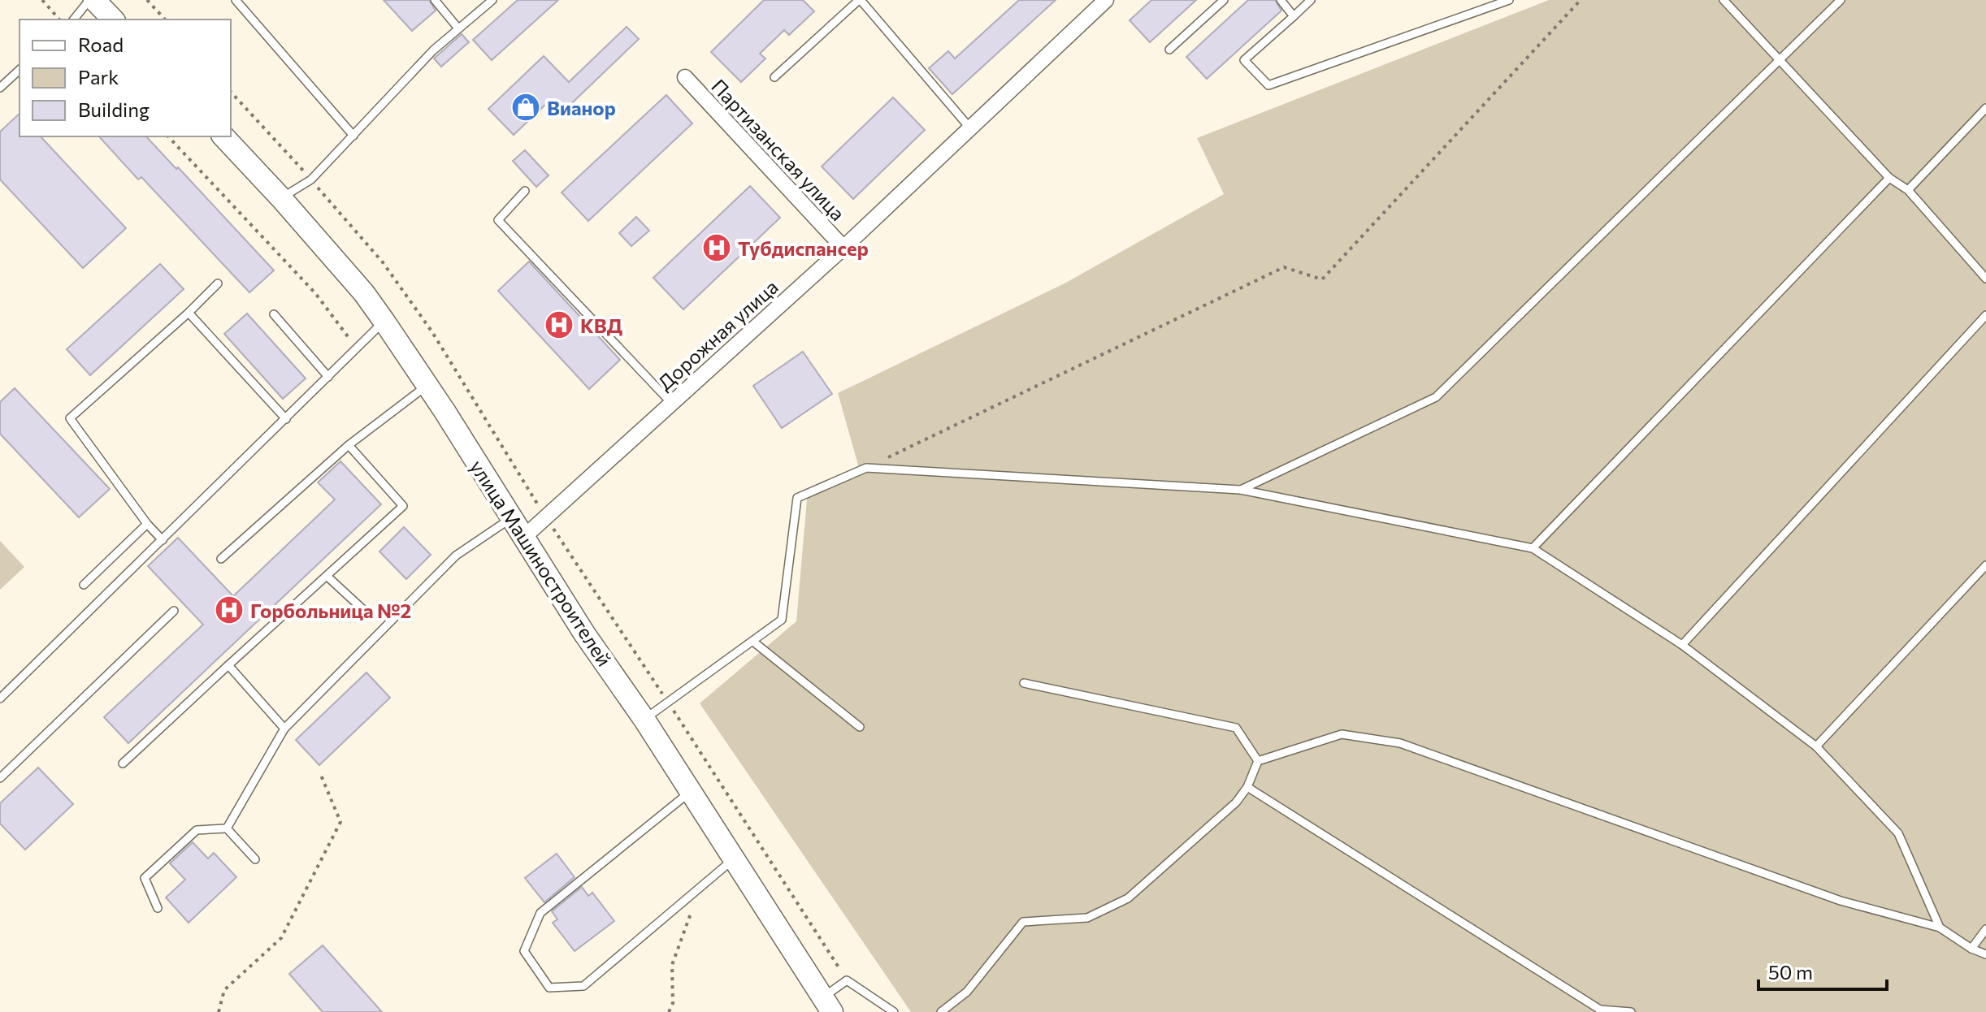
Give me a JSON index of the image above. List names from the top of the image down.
{
  "streets": {
    "street": ["Партизанская улица", "Дорожная улица", "улица Машиностроителей"]
  },
  "crossings": [
    ["Партизанская улица", "Дорожная улица"],
    ["Дорожная улица", "улица Машиностроителей"]
  ],
  "places": {
    "shop": ["Вианор"],
    "hospital": ["Тубдиспансер", "КВД", "Горбольница №2"]
  },
  "legend": ["Road", "Park", "Building"],
  "scale_bar": "50 m"
}
